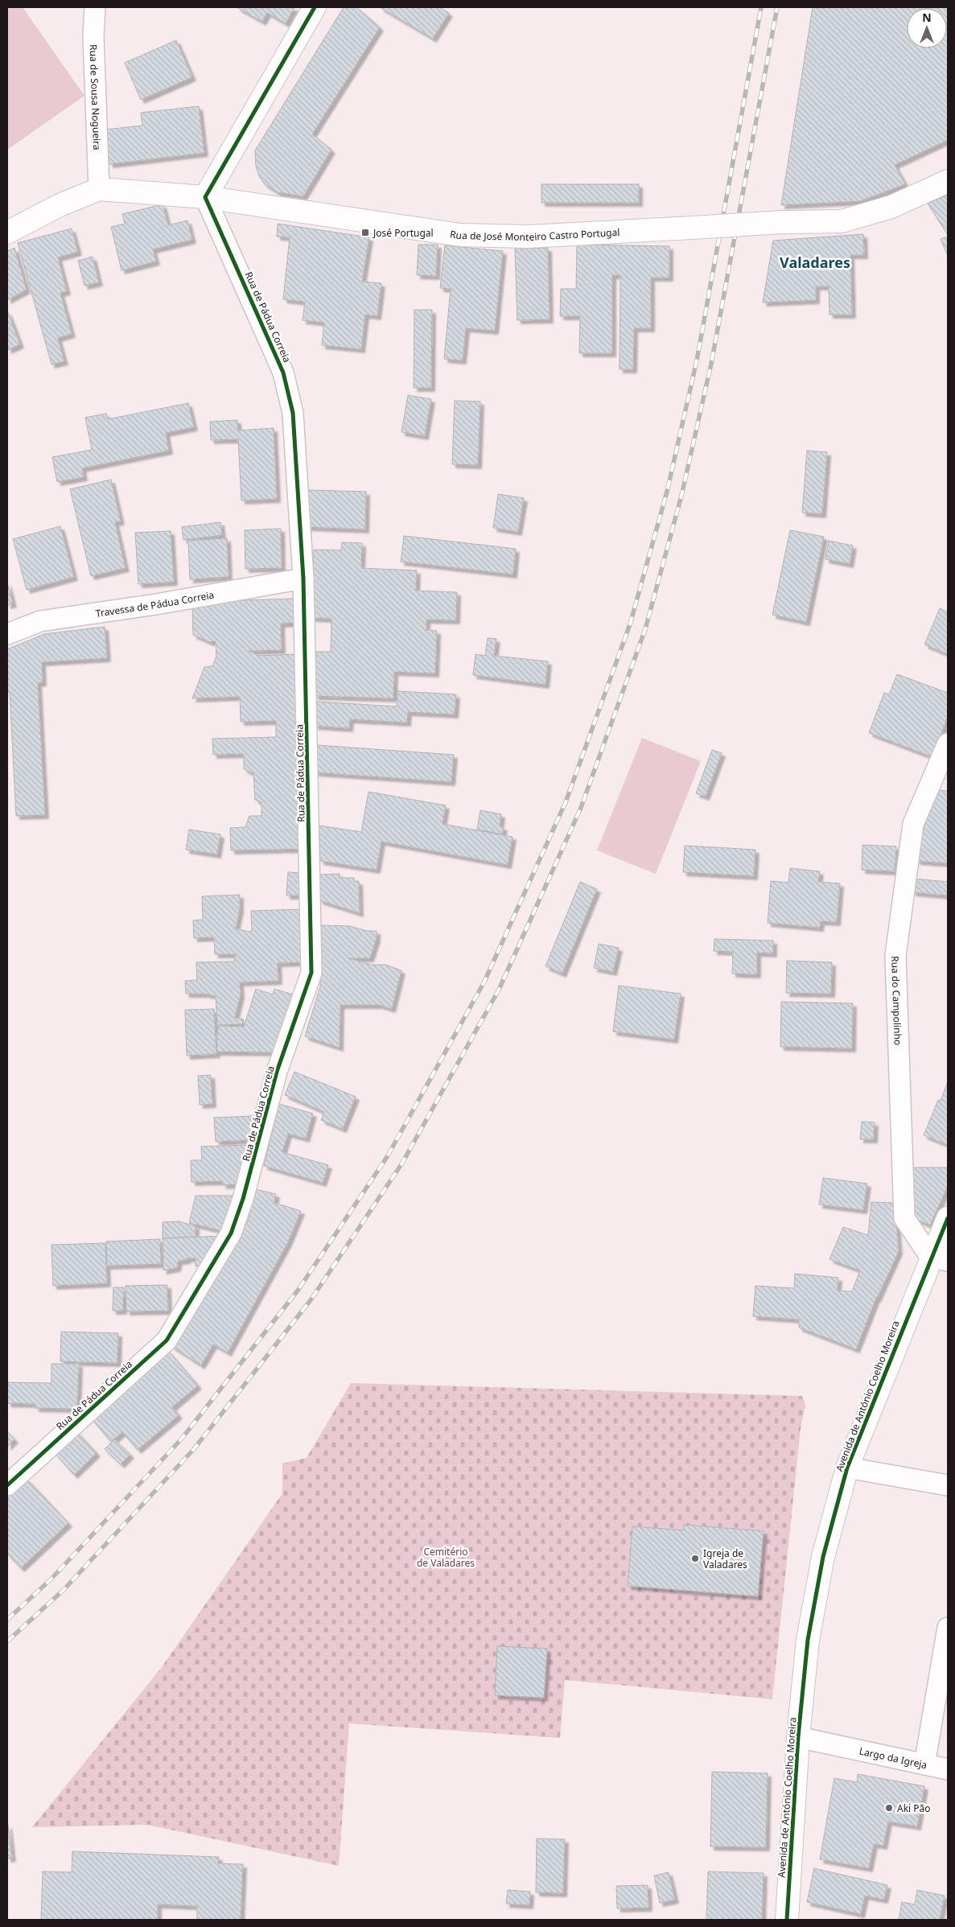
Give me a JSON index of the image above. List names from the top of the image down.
{
  "streets": {
    "main road": ["Rua de José Monteiro Castro Portugal", "Avenida de António Coelho Moreira"],
    "street": [
      "Rua de Sousa Nogueira",
      "Rua de Pádua Correia",
      "Travessa de Pádua Correia",
      "Rua do Campolinho",
      "Largo da Igreja"
    ]
  },
  "crossings": [
    ["Rua de Sousa Nogueira", "Rua de José Monteiro Castro Portugal"],
    ["Rua de José Monteiro Castro Portugal", "Rua de Pádua Correia"],
    ["Rua de Pádua Correia", "Travessa de Pádua Correia"],
    ["Rua do Campolinho", "Avenida de António Coelho Moreira"],
    ["Avenida de António Coelho Moreira", "Largo da Igreja"]
  ],
  "districts": ["Valadares"],
  "parks": ["Cemitério de Valadares"],
  "places": {
    "transit": ["José Portugal"],
    "other": ["Igreja de Valadares", "Aki Pão"]
  },
  "north": "top"
}
